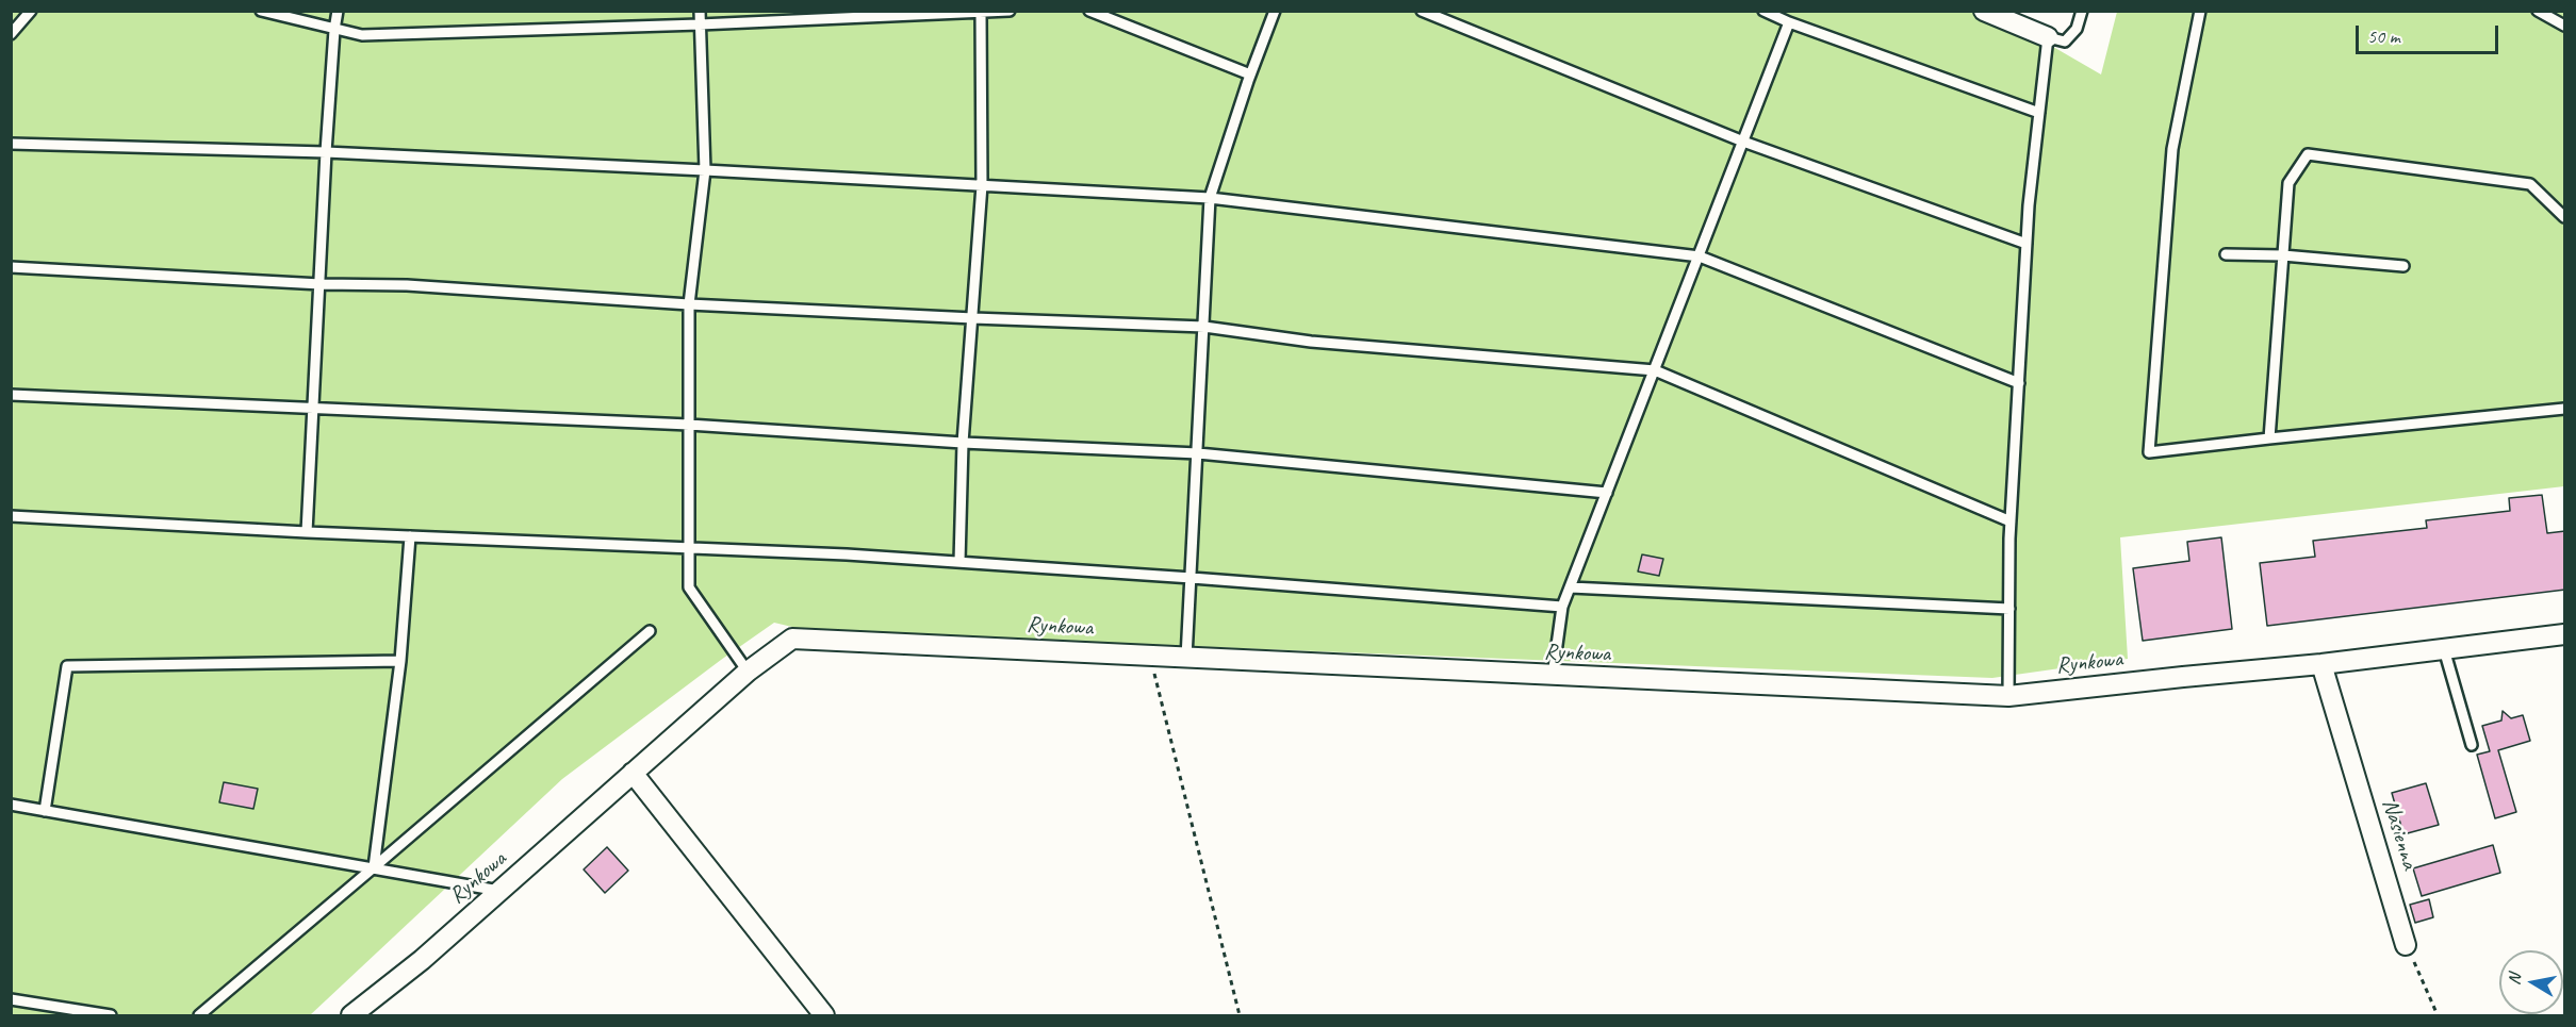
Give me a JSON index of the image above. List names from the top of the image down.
{
  "streets": {
    "street": ["Rynkowa", "Nasienna"]
  },
  "crossings": [
    ["Rynkowa", "Nasienna"]
  ],
  "scale_bar": "50 m",
  "north": "left"
}
